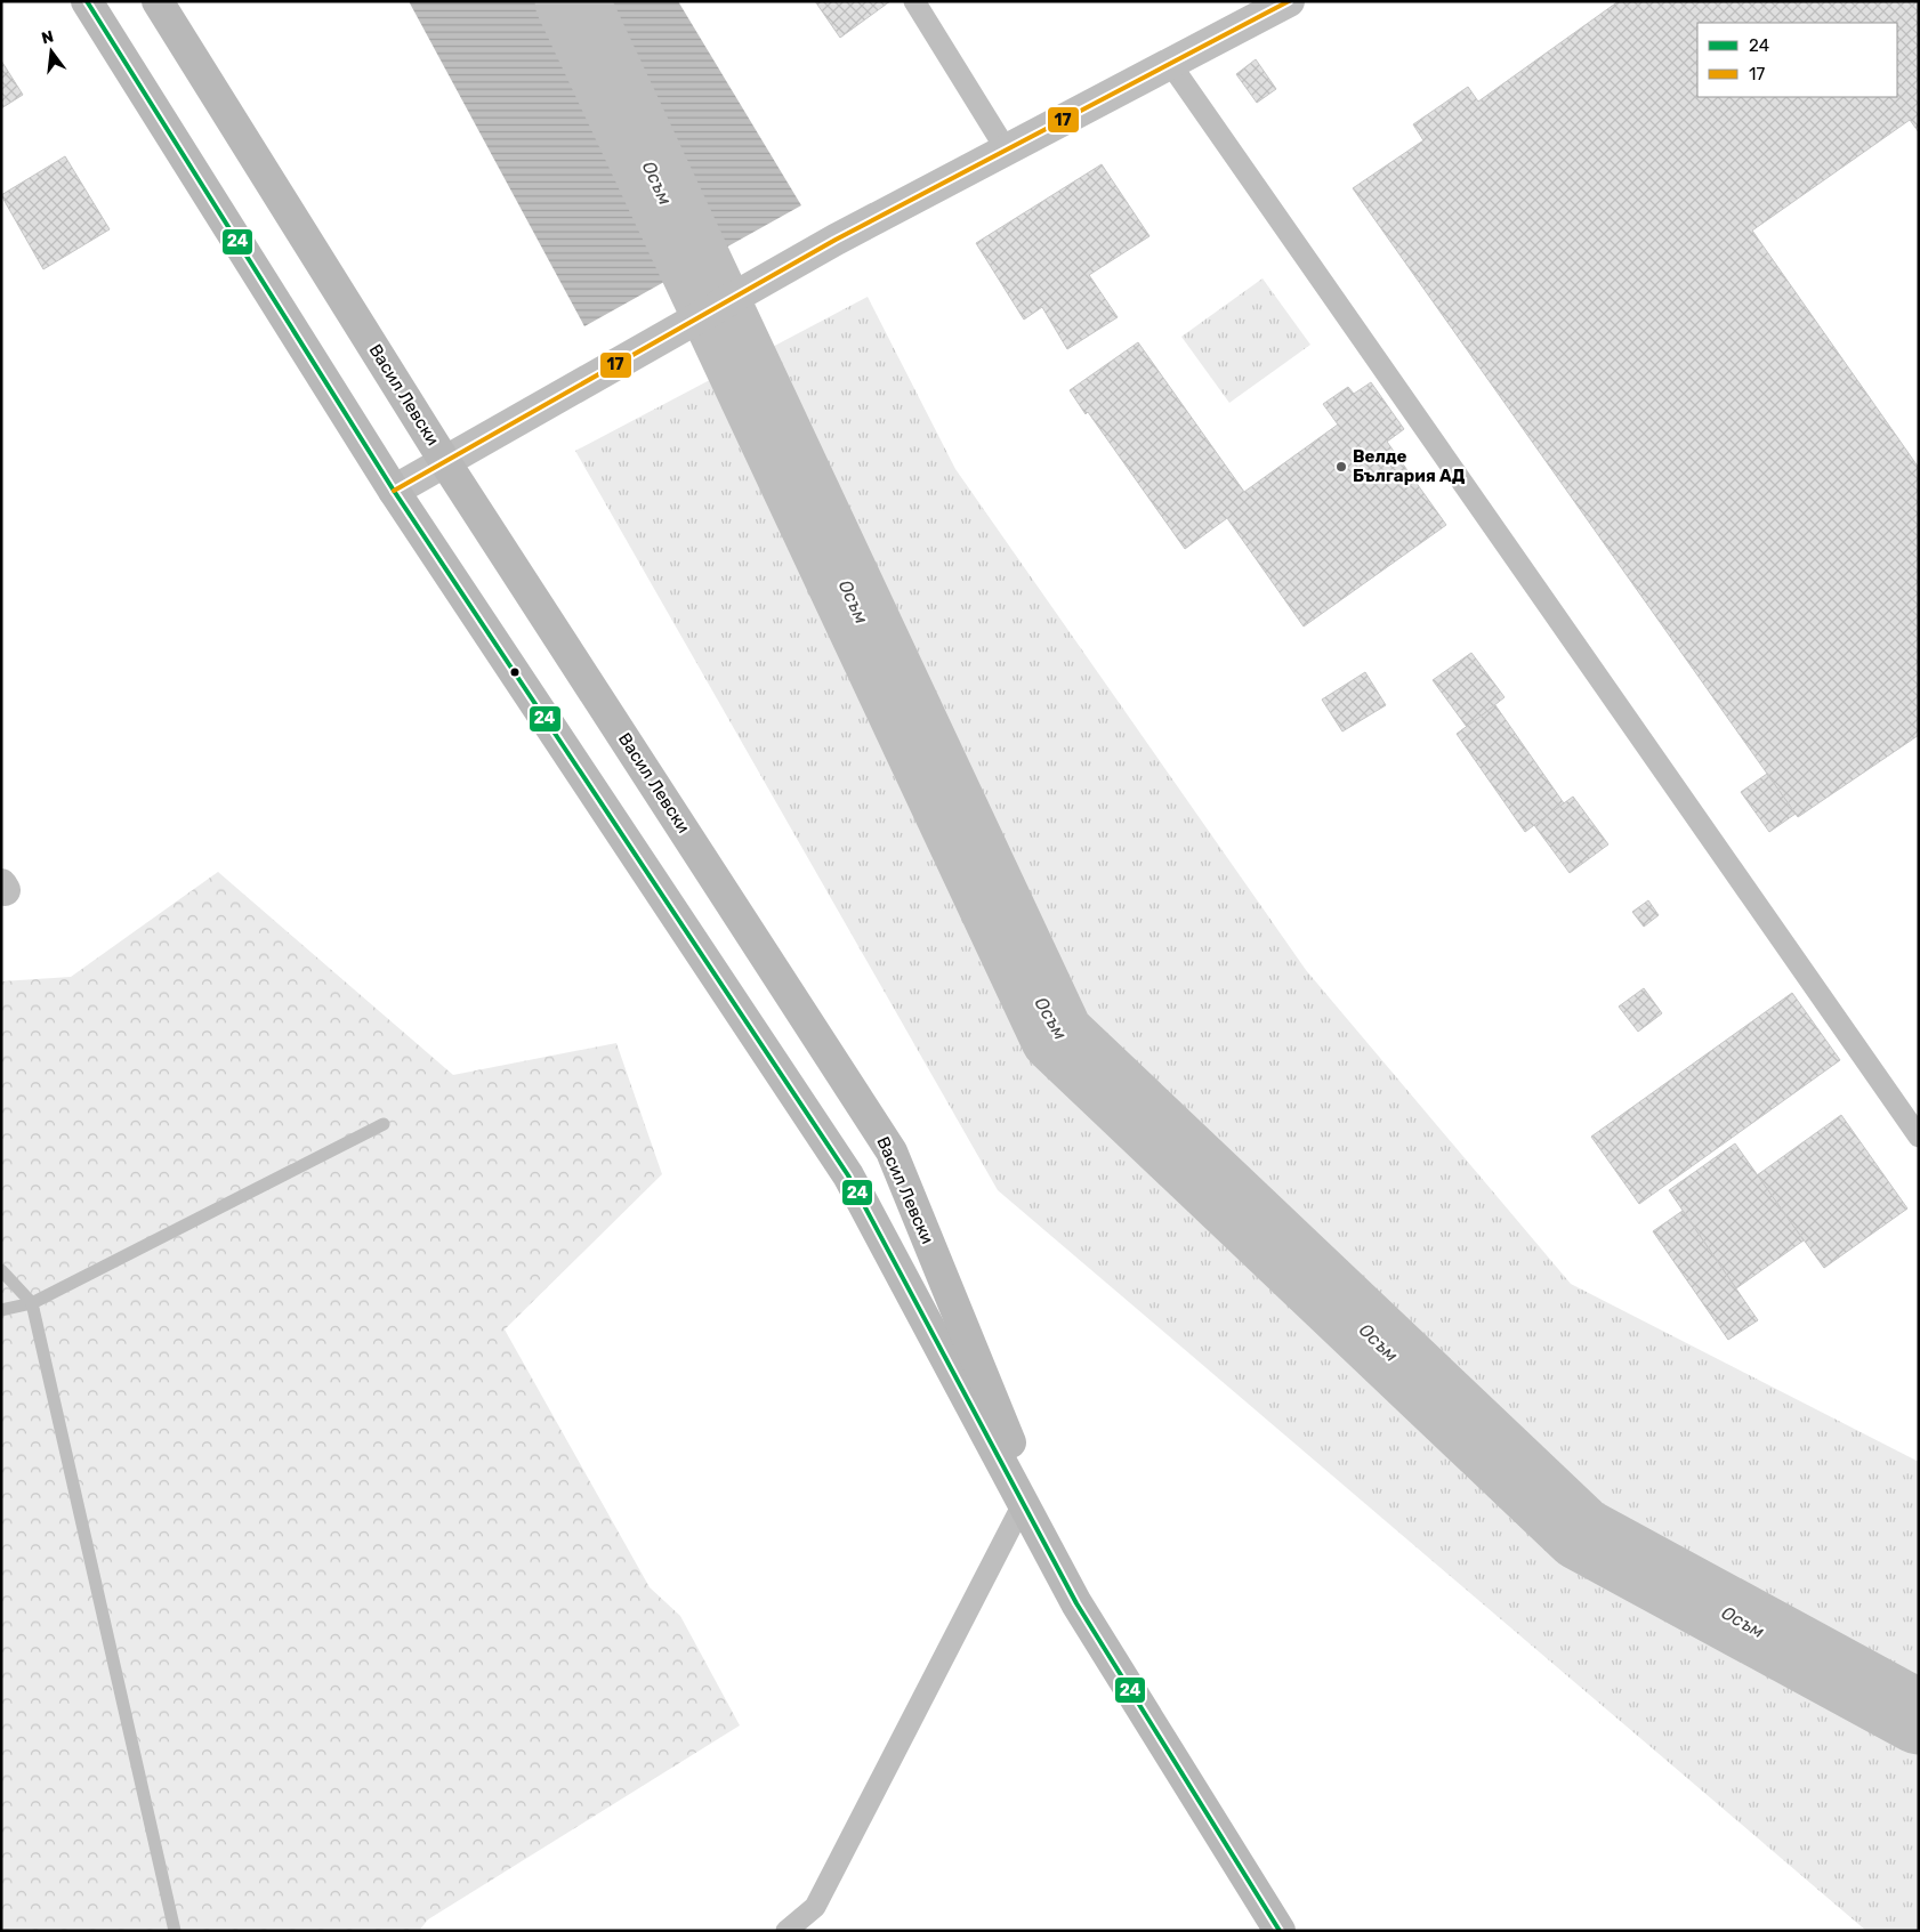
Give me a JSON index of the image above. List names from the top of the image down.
{
  "streets": {
    "main road": ["Васил Левски"]
  },
  "water": ["Осъм"],
  "places": ["Велде България АД"],
  "lines": ["transit line 24", "transit line 17"],
  "legend": ["24", "17"],
  "north": "top"
}
